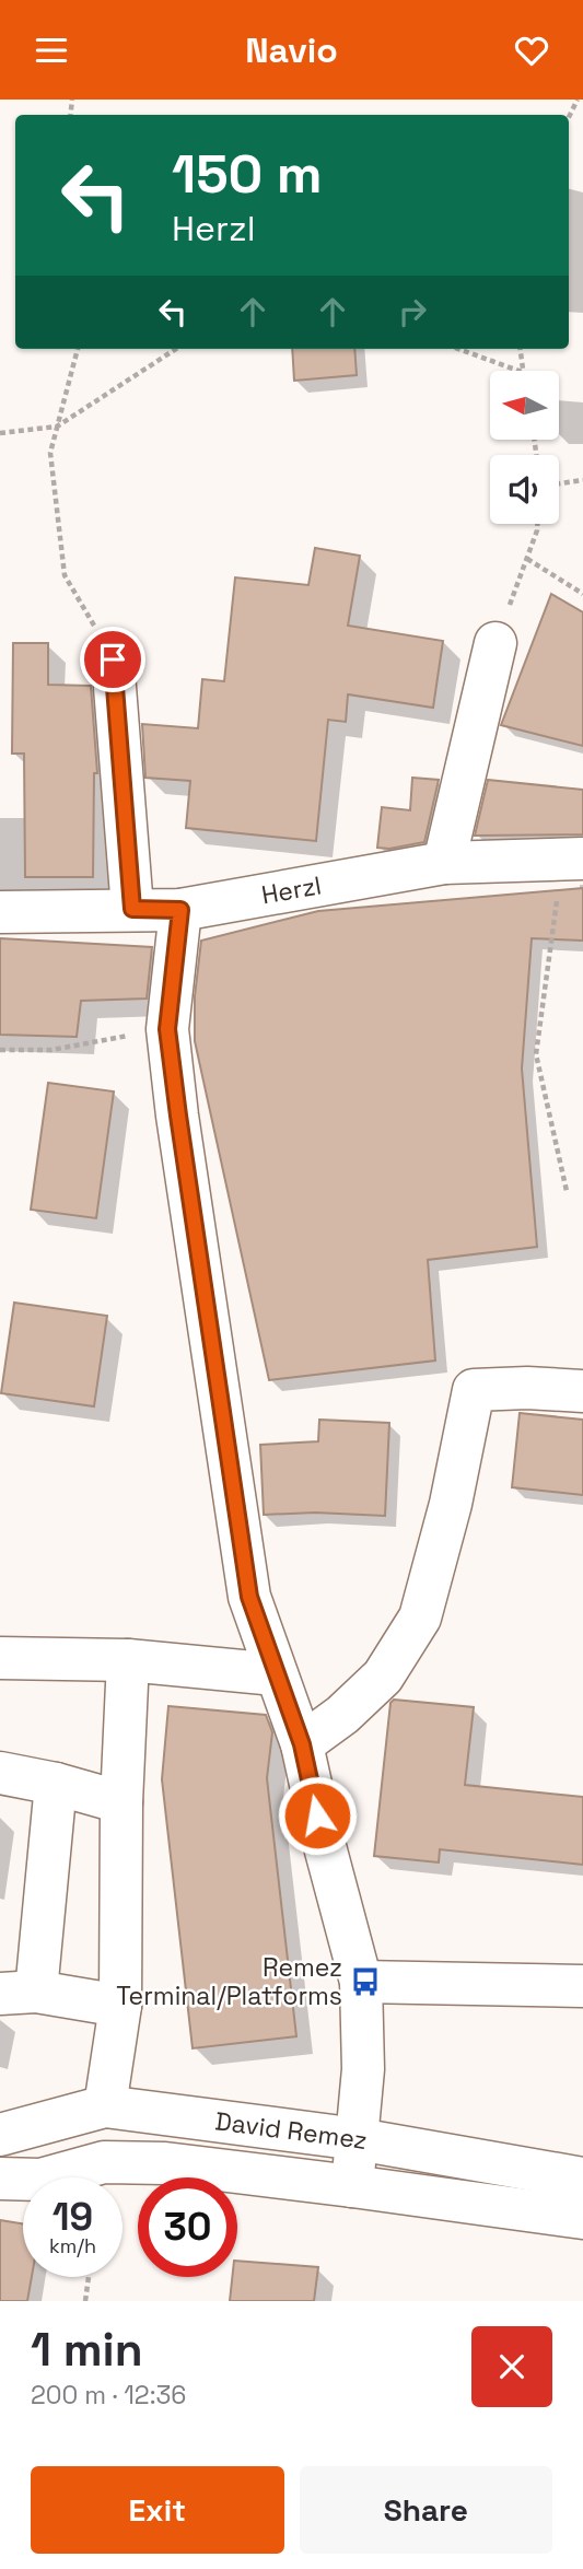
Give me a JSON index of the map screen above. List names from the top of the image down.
{
  "streets": {
    "street": ["Herzl", "David Remez"]
  },
  "places": {
    "bus stop": ["Remez Terminal/Platforms"]
  },
  "north": "left",
  "page": {
    "header": "Navio",
    "turn": ["150 m", "Herzl"],
    "speed": "19 km/h",
    "limit": "30",
    "heading": ["1 min", "200 m · 12:36"],
    "buttons": ["Exit", "Share"]
  }
}
